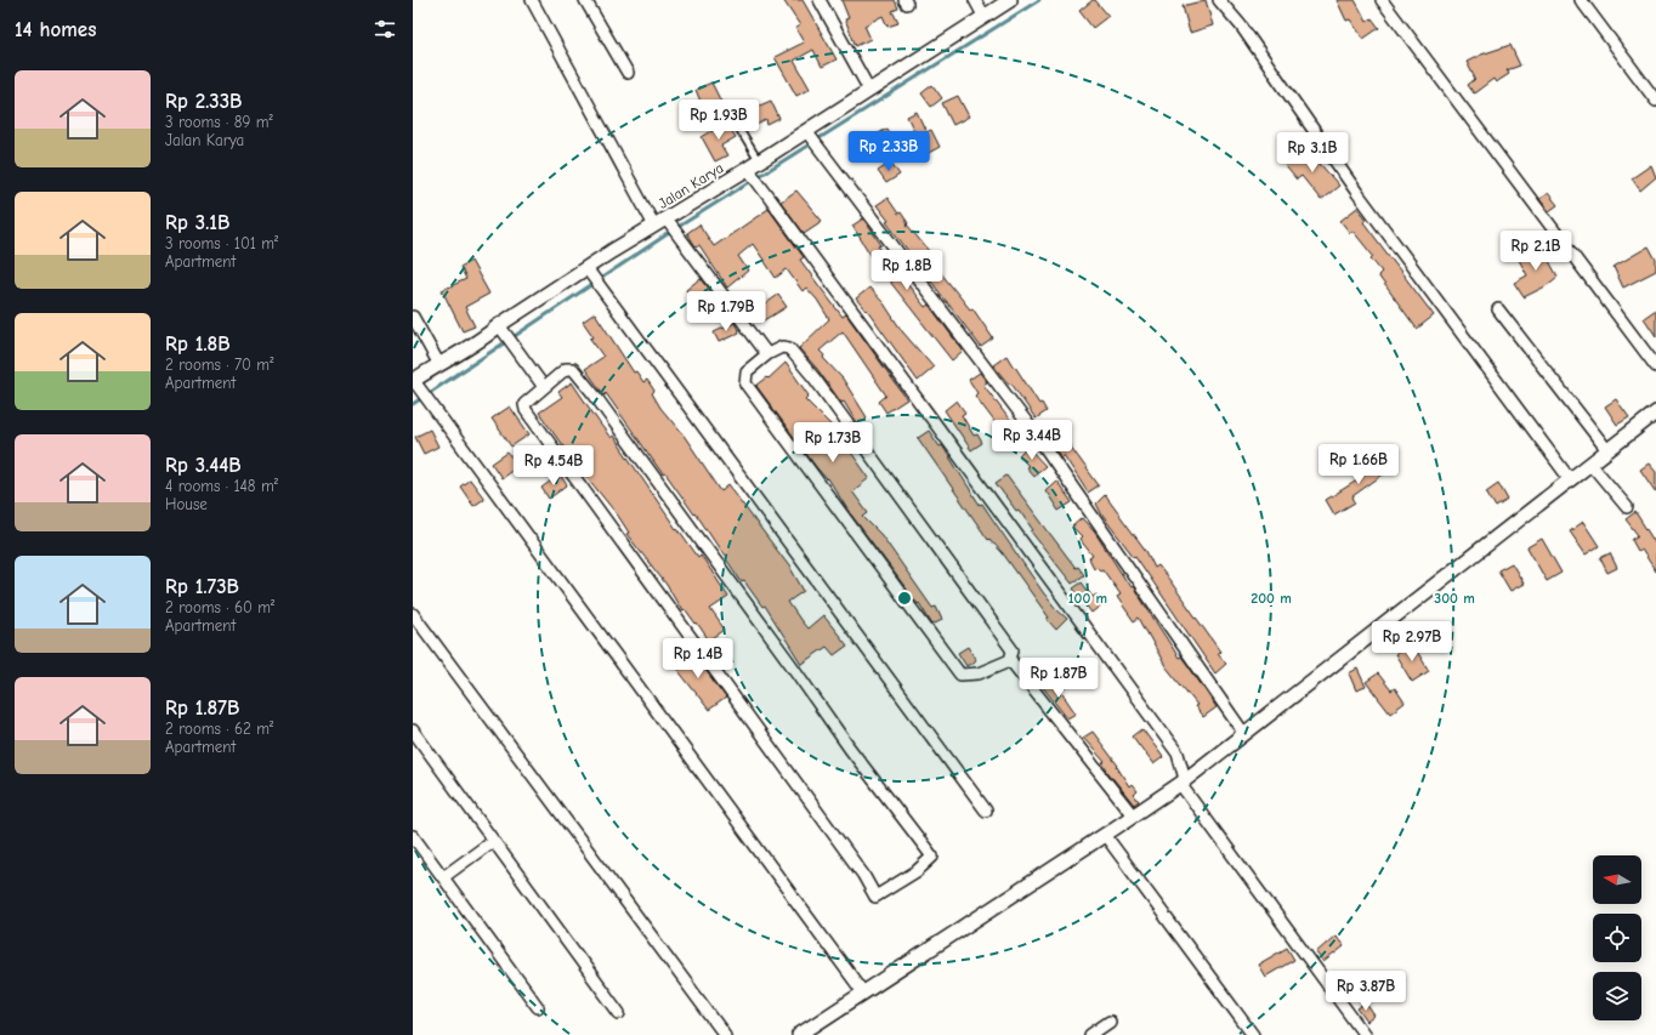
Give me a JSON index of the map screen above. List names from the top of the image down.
{
  "streets": {
    "street": ["Jalan Karya"]
  },
  "north": "left",
  "page": {
    "heading": "14 homes",
    "list": [
      {
        "name": "Rp 2.33B",
        "note": "3 rooms · 89 m² · Jalan Karya"
      },
      {
        "name": "Rp 3.1B",
        "note": "3 rooms · 101 m² · Apartment"
      },
      {
        "name": "Rp 1.8B",
        "note": "2 rooms · 70 m² · Apartment"
      },
      {
        "name": "Rp 3.44B",
        "note": "4 rooms · 148 m² · House"
      },
      {
        "name": "Rp 1.73B",
        "note": "2 rooms · 60 m² · Apartment"
      },
      {
        "name": "Rp 1.87B",
        "note": "2 rooms · 62 m² · Apartment"
      }
    ],
    "price": [
      "Rp 1.93B",
      "Rp 2.33B",
      "Rp 3.1B",
      "Rp 2.1B",
      "Rp 1.8B",
      "Rp 1.79B",
      "Rp 3.44B",
      "Rp 1.73B",
      "Rp 1.66B",
      "Rp 4.54B",
      "Rp 2.97B",
      "Rp 1.4B",
      "Rp 1.87B",
      "Rp 3.87B"
    ]
  },
  "rings": ["100 m", "200 m", "300 m"]
}
